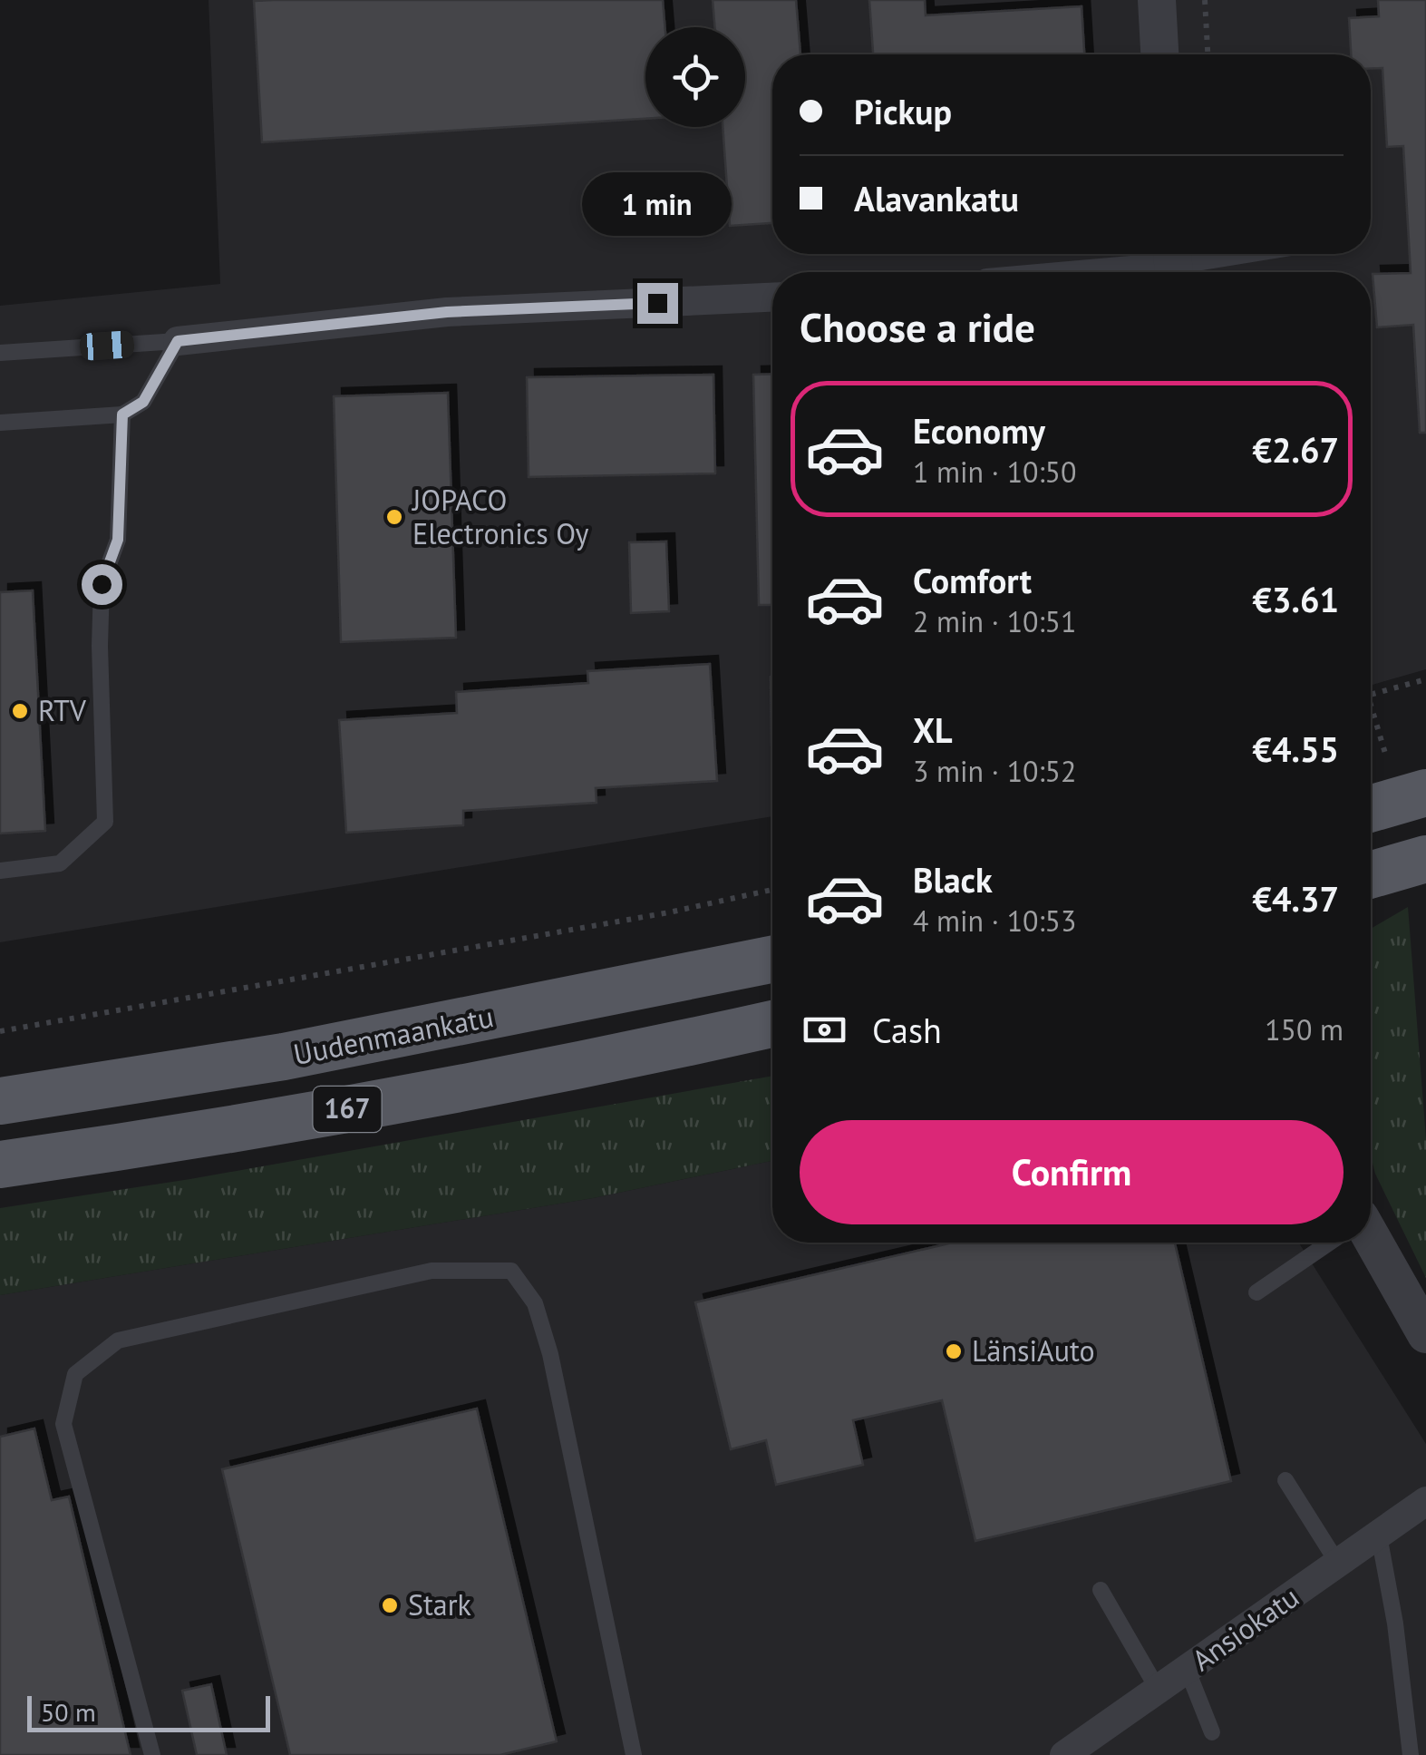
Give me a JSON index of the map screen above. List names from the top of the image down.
{
  "streets": {
    "main road": ["Uudenmaankatu", "167"],
    "street": ["Ansiokatu"]
  },
  "places": [
    "JOPACO Electronics Oy",
    "RTV",
    "LänsiAuto",
    "Stark"
  ],
  "scale_bar": "50 m",
  "page": {
    "banner": ["Pickup", "Alavankatu"],
    "bubble": "1 min",
    "heading": "Choose a ride",
    "list": [
      {
        "name": "Economy",
        "note": "1 min · 10:50",
        "value": "€2.67"
      },
      {
        "name": "Comfort",
        "note": "2 min · 10:51",
        "value": "€3.61"
      },
      {
        "name": "XL",
        "note": "3 min · 10:52",
        "value": "€4.55"
      },
      {
        "name": "Black",
        "note": "4 min · 10:53",
        "value": "€4.37"
      }
    ],
    "pay": ["Cash", "150 m"],
    "buttons": "Confirm",
    "scale": "50 m"
  }
}
